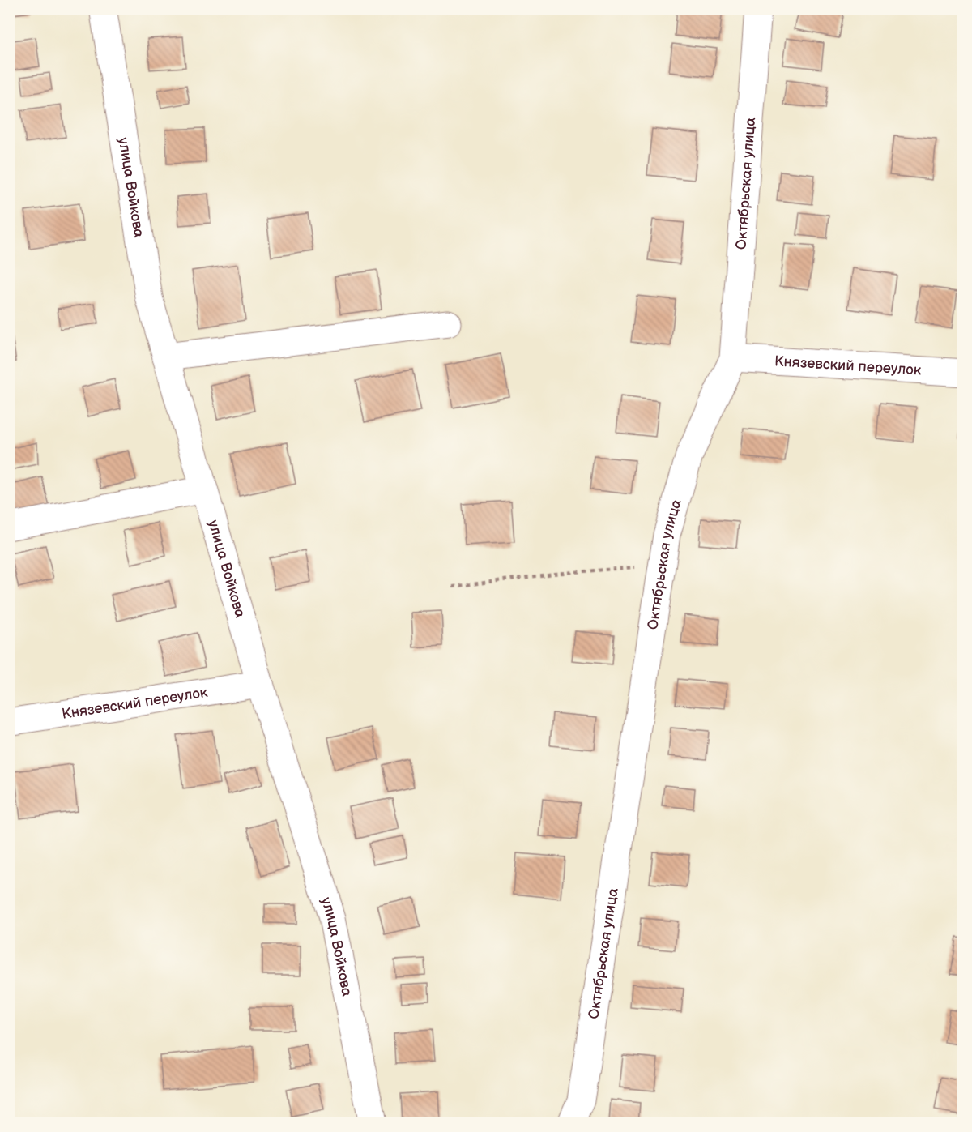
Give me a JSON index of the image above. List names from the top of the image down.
{
  "streets": {
    "street": ["Октябрьская улица", "улица Войкова", "Князевский переулок"]
  },
  "crossings": [
    ["Октябрьская улица", "Князевский переулок"],
    ["улица Войкова", "Князевский переулок"]
  ]
}
